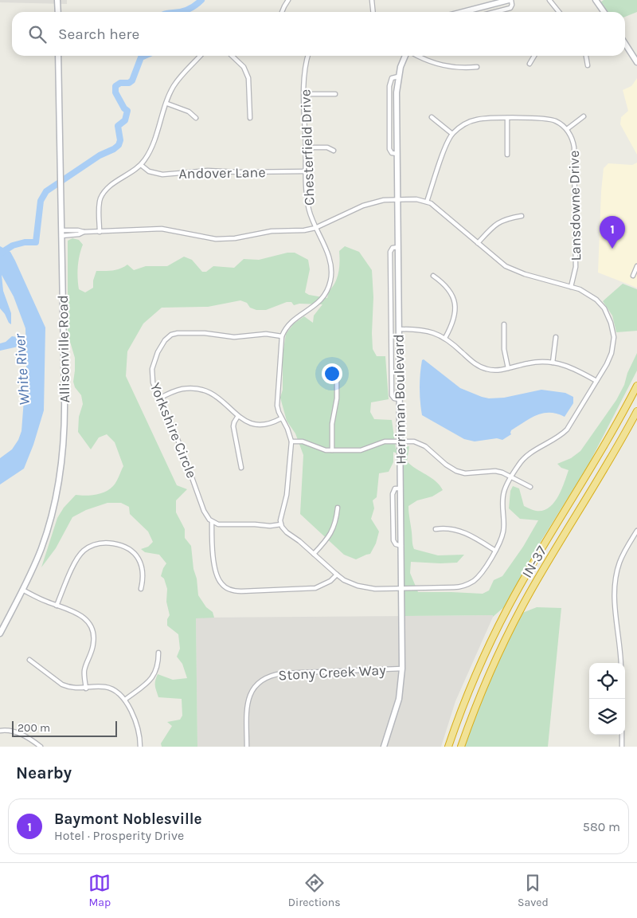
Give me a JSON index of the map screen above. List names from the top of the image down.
{
  "streets": {
    "highway": ["IN-37"],
    "street": [
      "Chesterfield Drive",
      "Andover Lane",
      "Lansdowne Drive",
      "Allisonville Road",
      "Herriman Boulevard",
      "Yorkshire Circle",
      "Stony Creek Way"
    ]
  },
  "crossings": [
    ["Chesterfield Drive", "Andover Lane"],
    ["Chesterfield Drive", "Yorkshire Circle"],
    ["Herriman Boulevard", "Stony Creek Way"]
  ],
  "water": ["White River"],
  "scale_bar": "200 m",
  "page": {
    "search": "Search here",
    "pins": "1",
    "scale": "200 m",
    "heading": "Nearby",
    "list": [
      {
        "mark": "1",
        "name": "Baymont Noblesville",
        "note": "Hotel · Prosperity Drive",
        "value": "580 m"
      }
    ],
    "nav": ["Map", "Directions", "Saved"]
  }
}
